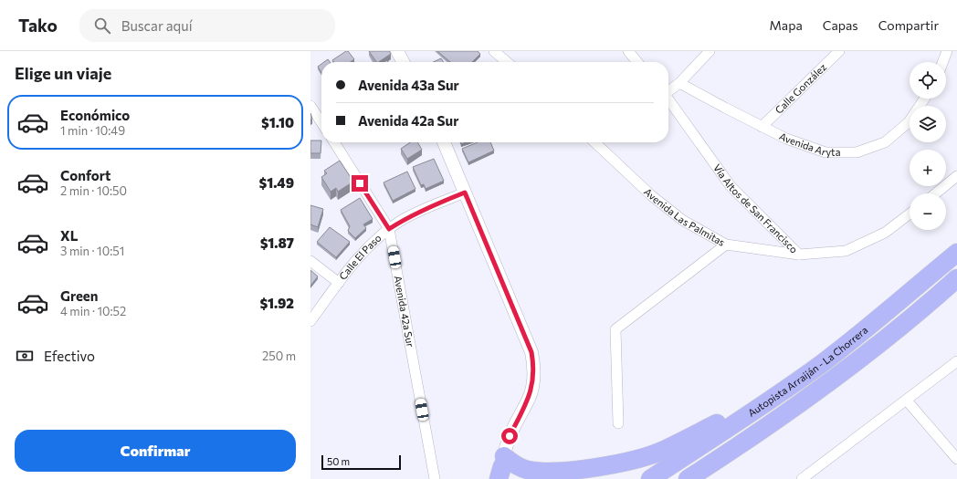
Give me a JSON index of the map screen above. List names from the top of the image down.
{
  "streets": {
    "highway": ["Autopista Arraiján - La Chorrera"],
    "street": [
      "Calle González",
      "Avenida Aryta",
      "Vía Altos de San Francisco",
      "Avenida Las Palmitas",
      "Calle El Paso",
      "Avenida 42a Sur"
    ]
  },
  "crossings": [
    ["Calle González", "Avenida Aryta"],
    ["Vía Altos de San Francisco", "Avenida Las Palmitas"],
    ["Calle El Paso", "Avenida 42a Sur"]
  ],
  "scale_bar": "50 m",
  "page": {
    "header": "Tako",
    "search": "Buscar aquí",
    "nav": ["Mapa", "Capas", "Compartir"],
    "heading": "Elige un viaje",
    "map_buttons": ["+", "−"],
    "banner": ["Avenida 43a Sur", "Avenida 42a Sur"],
    "list": [
      {
        "name": "Económico",
        "note": "1 min · 10:49",
        "value": "$1.10"
      },
      {
        "name": "Confort",
        "note": "2 min · 10:50",
        "value": "$1.49"
      },
      {
        "name": "XL",
        "note": "3 min · 10:51",
        "value": "$1.87"
      },
      {
        "name": "Green",
        "note": "4 min · 10:52",
        "value": "$1.92"
      }
    ],
    "pay": ["Efectivo", "250 m"],
    "buttons": "Confirmar",
    "scale": "50 m"
  }
}
